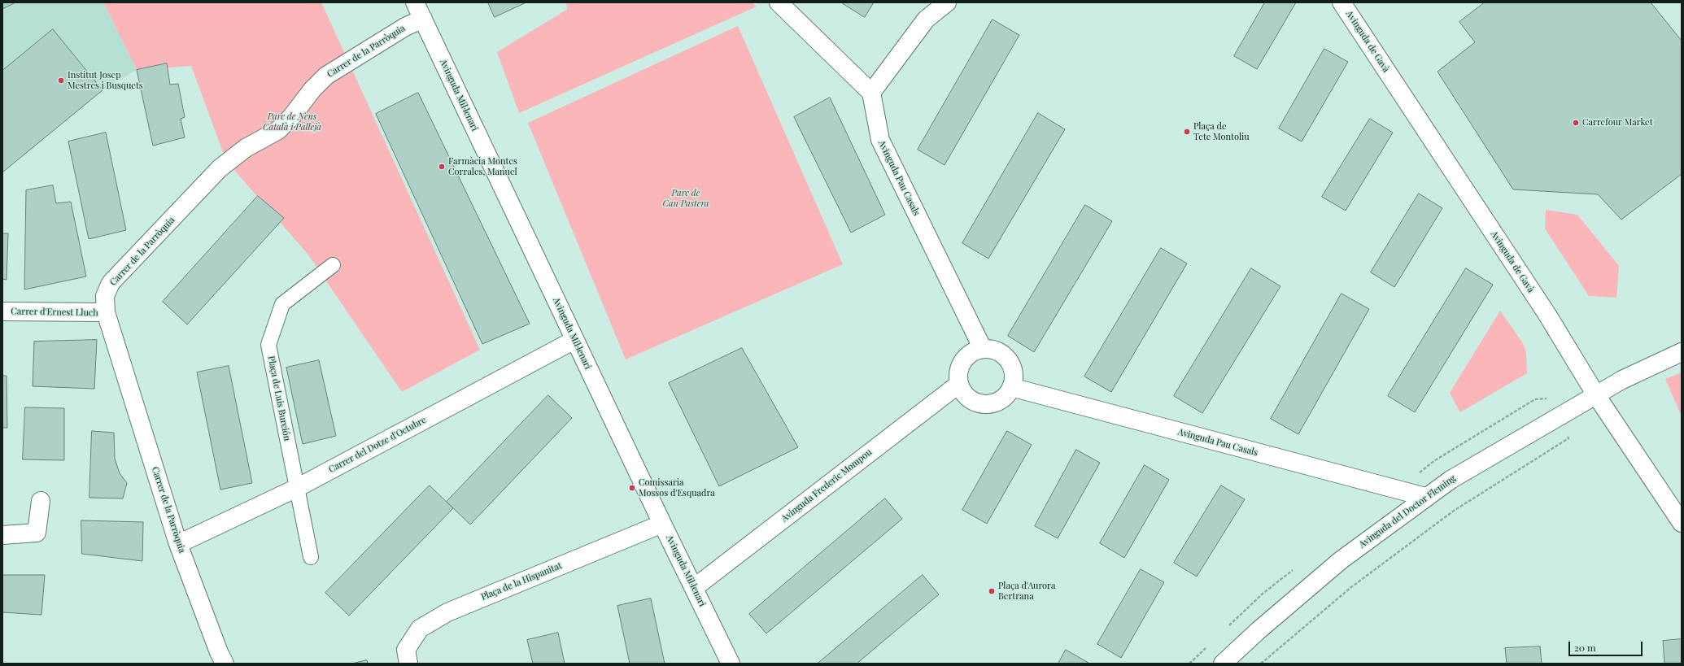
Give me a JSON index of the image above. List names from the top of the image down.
{
  "streets": {
    "street": [
      "Avinguda de Gavà",
      "Carrer de la Parròquia",
      "Avinguda Mil·lenari",
      "Avinguda Pau Casals",
      "Carrer d'Ernest Lluch",
      "Carrer del Dotze d'Octubre",
      "Avinguda Frederic Mompou",
      "Avinguda del Doctor Fleming",
      "Plaça de la Hispanitat"
    ],
    "lane": ["Plaça de Luis Burción"]
  },
  "crossings": [
    ["Avinguda de Gavà", "Avinguda del Doctor Fleming"],
    ["Carrer de la Parròquia", "Avinguda Mil·lenari"],
    ["Carrer de la Parròquia", "Carrer d'Ernest Lluch"],
    ["Carrer de la Parròquia", "Carrer del Dotze d'Octubre"],
    ["Avinguda Mil·lenari", "Carrer del Dotze d'Octubre"],
    ["Avinguda Mil·lenari", "Avinguda Frederic Mompou"],
    ["Avinguda Mil·lenari", "Plaça de la Hispanitat"],
    ["Avinguda Pau Casals", "Avinguda Frederic Mompou"],
    ["Avinguda Pau Casals", "Avinguda del Doctor Fleming"],
    ["Plaça de Luis Burción", "Carrer del Dotze d'Octubre"]
  ],
  "parks": ["Parc de Neus Català i Pallejà", "Parc de Can Pastera"],
  "places": [
    "Institut Josep Mestres i Busquets",
    "Carrefour Market",
    "Plaça de Tete Montoliu",
    "Farmàcia Montes Corrales, Manuel",
    "Comissaria Mossos d'Esquadra",
    "Plaça d'Aurora Bertrana"
  ],
  "scale_bar": "20 m"
}
